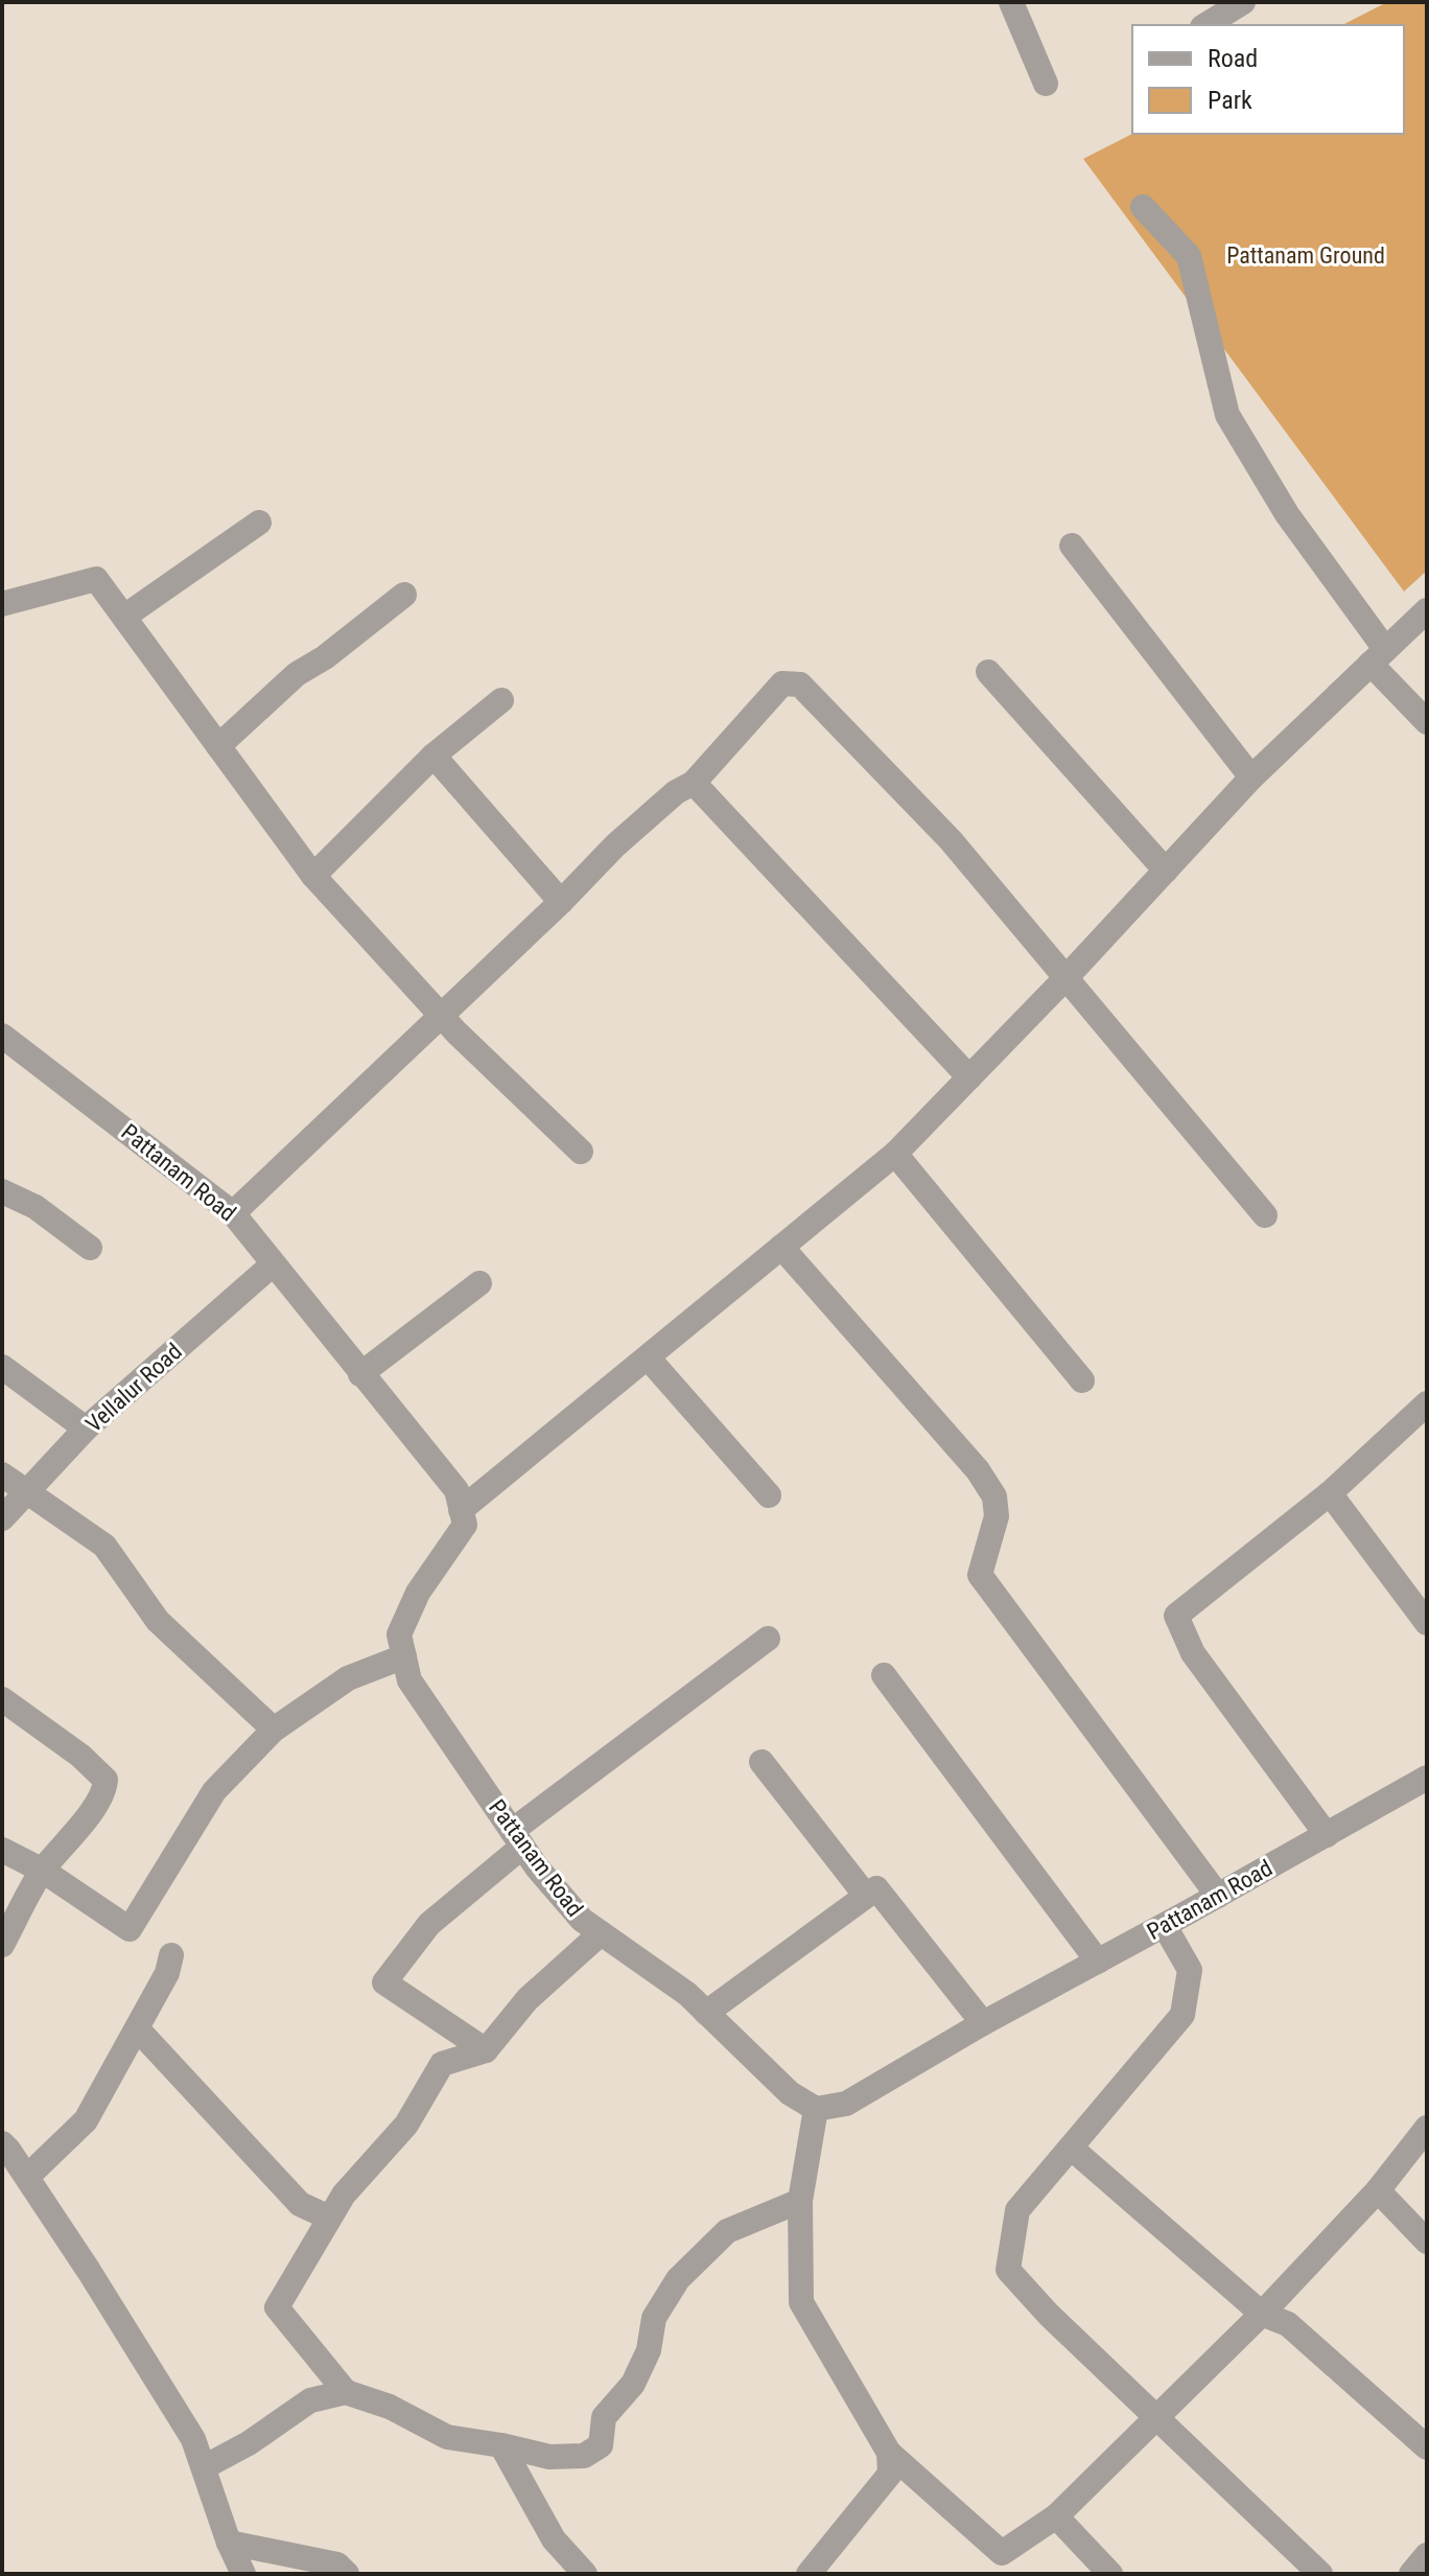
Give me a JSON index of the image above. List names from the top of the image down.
{
  "streets": {
    "street": ["Pattanam Road", "Vellalur Road"]
  },
  "crossings": [
    ["Pattanam Road", "Vellalur Road"]
  ],
  "parks": ["Pattanam Ground"],
  "legend": ["Road", "Park"]
}
